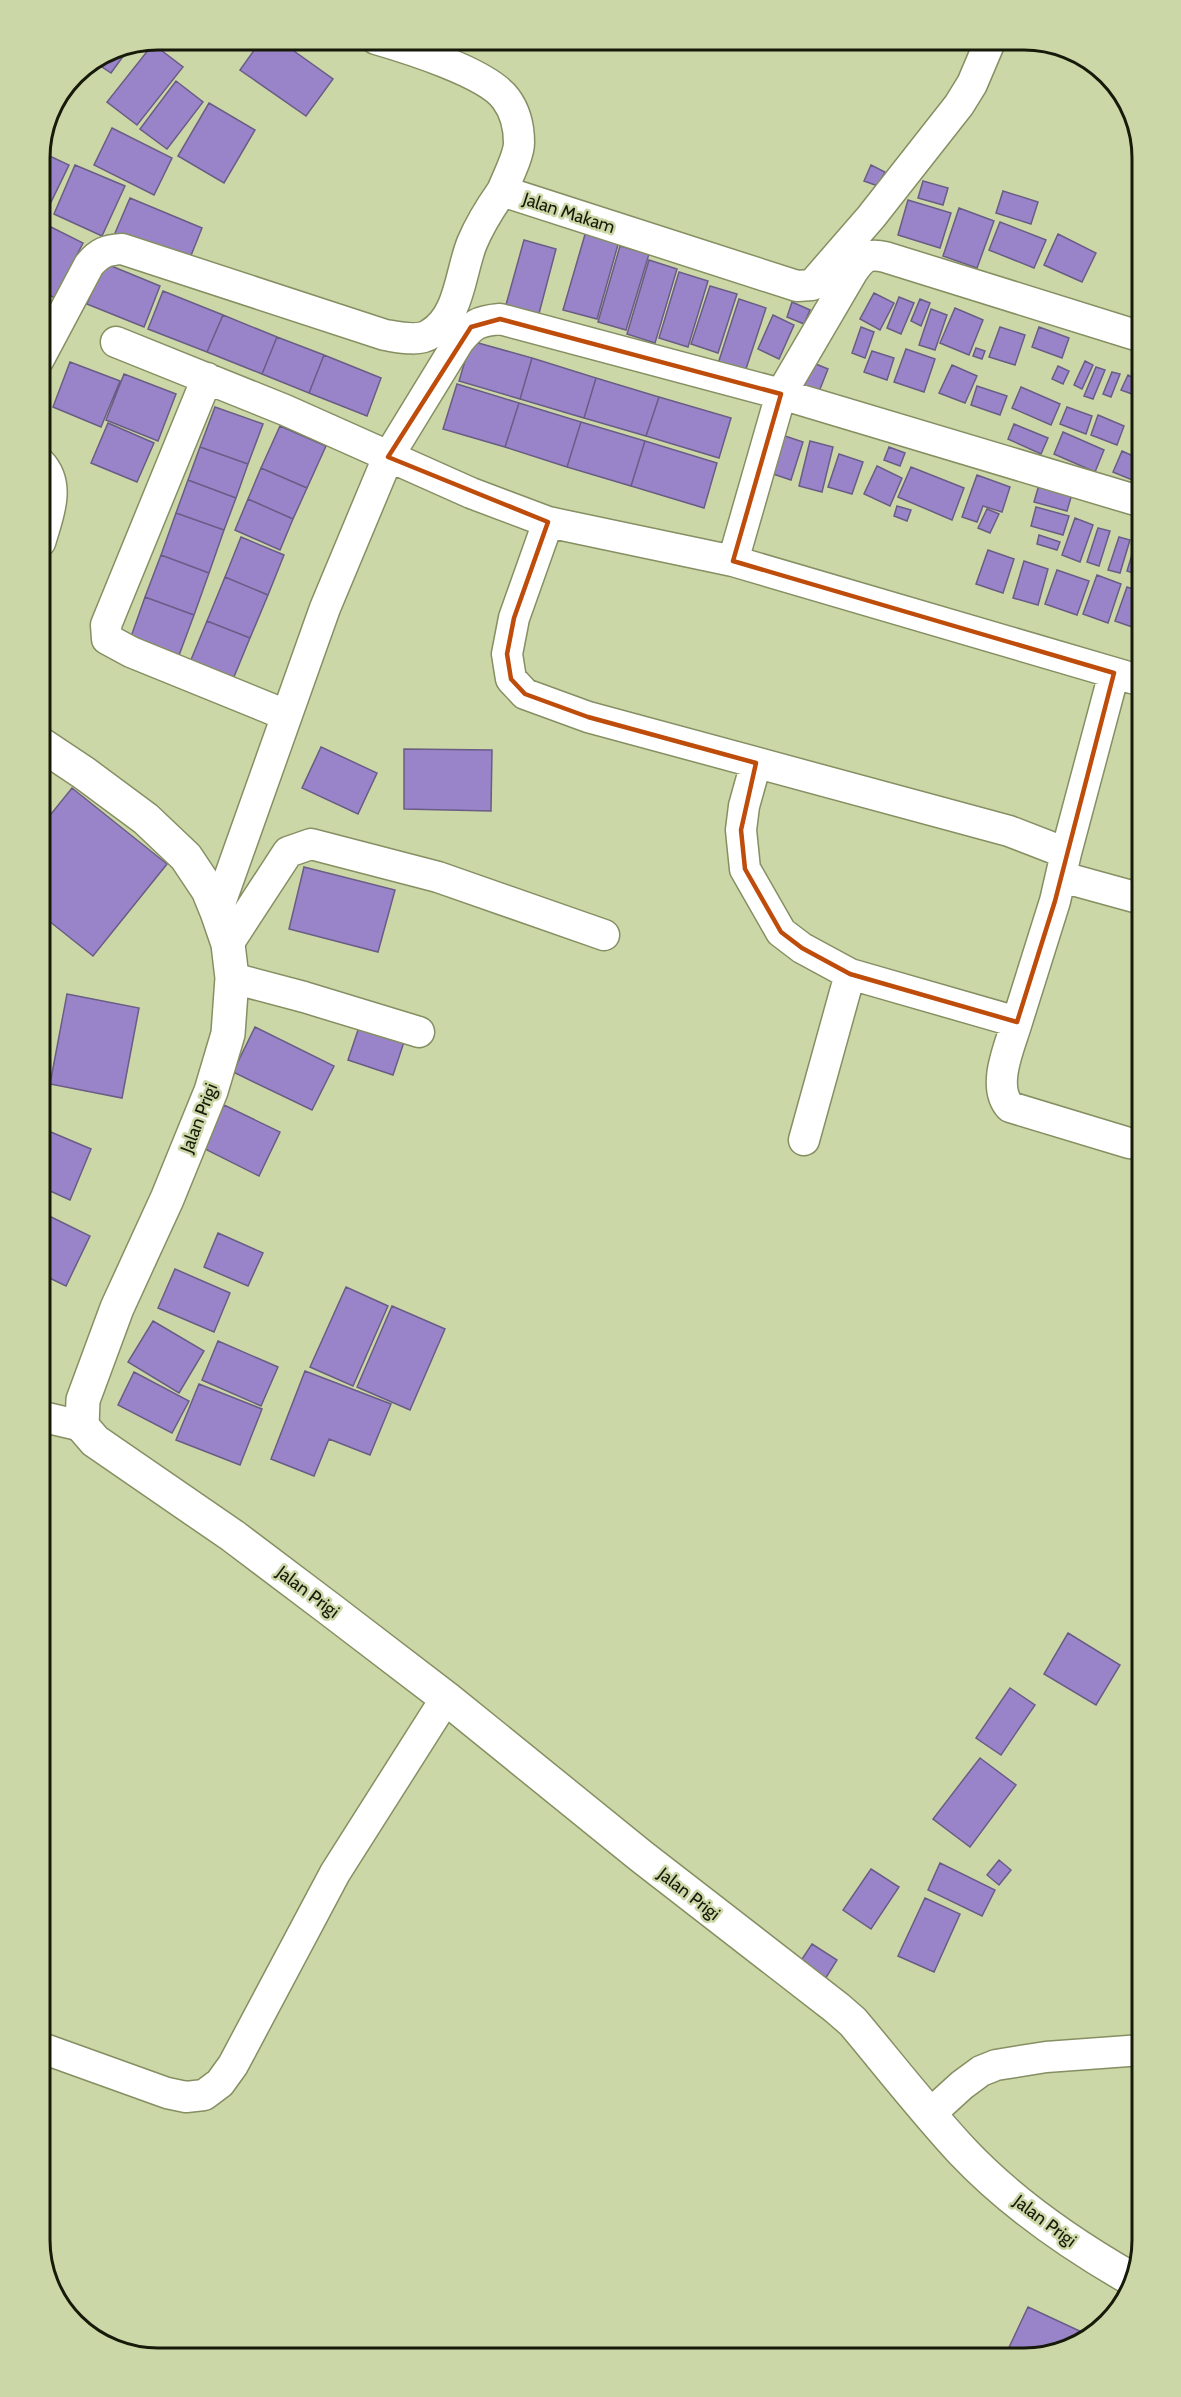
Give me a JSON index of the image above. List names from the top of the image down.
{
  "streets": {
    "street": ["Jalan Makam", "Jalan Prigi"]
  }
}
